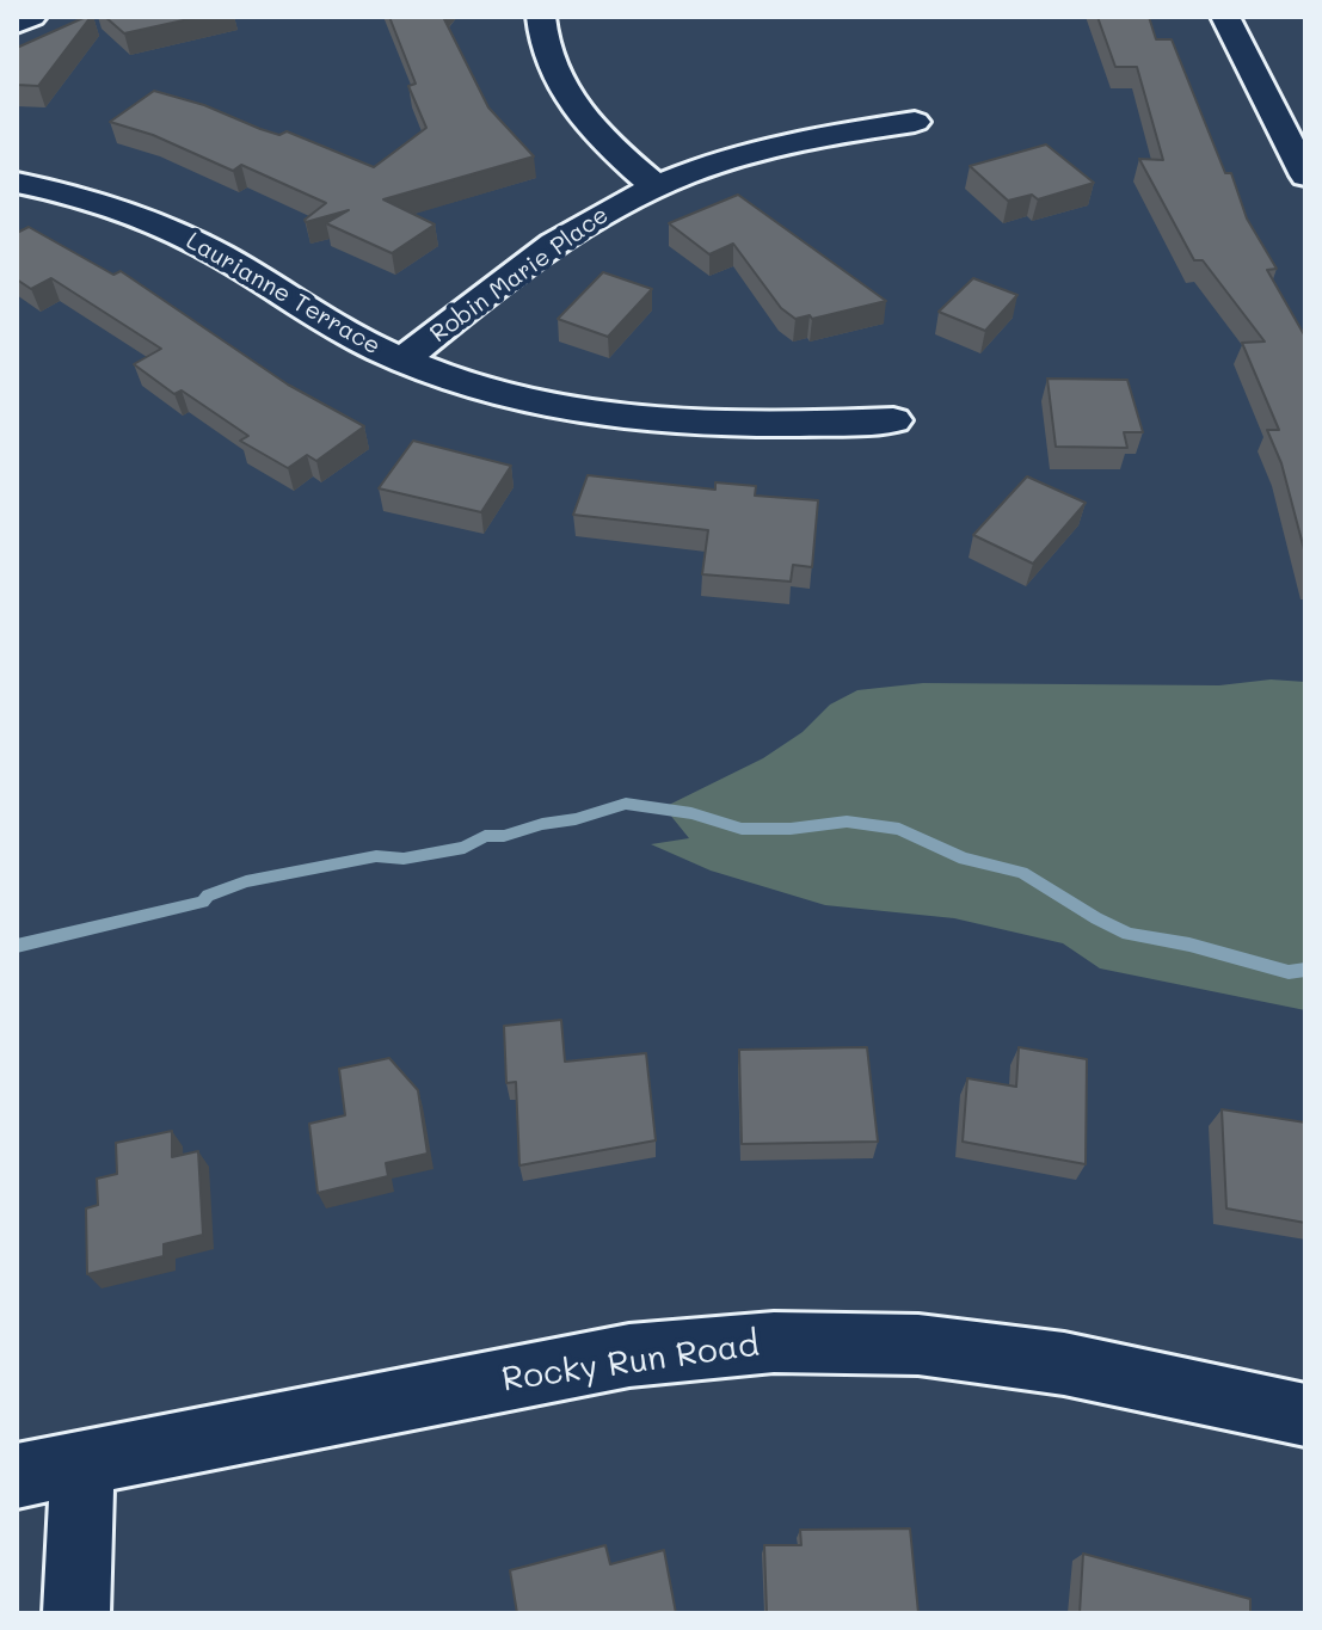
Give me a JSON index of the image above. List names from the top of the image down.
{
  "streets": {
    "street": ["Robin Marie Place", "Laurianne Terrace", "Rocky Run Road"]
  },
  "crossings": [
    ["Robin Marie Place", "Laurianne Terrace"]
  ]
}
